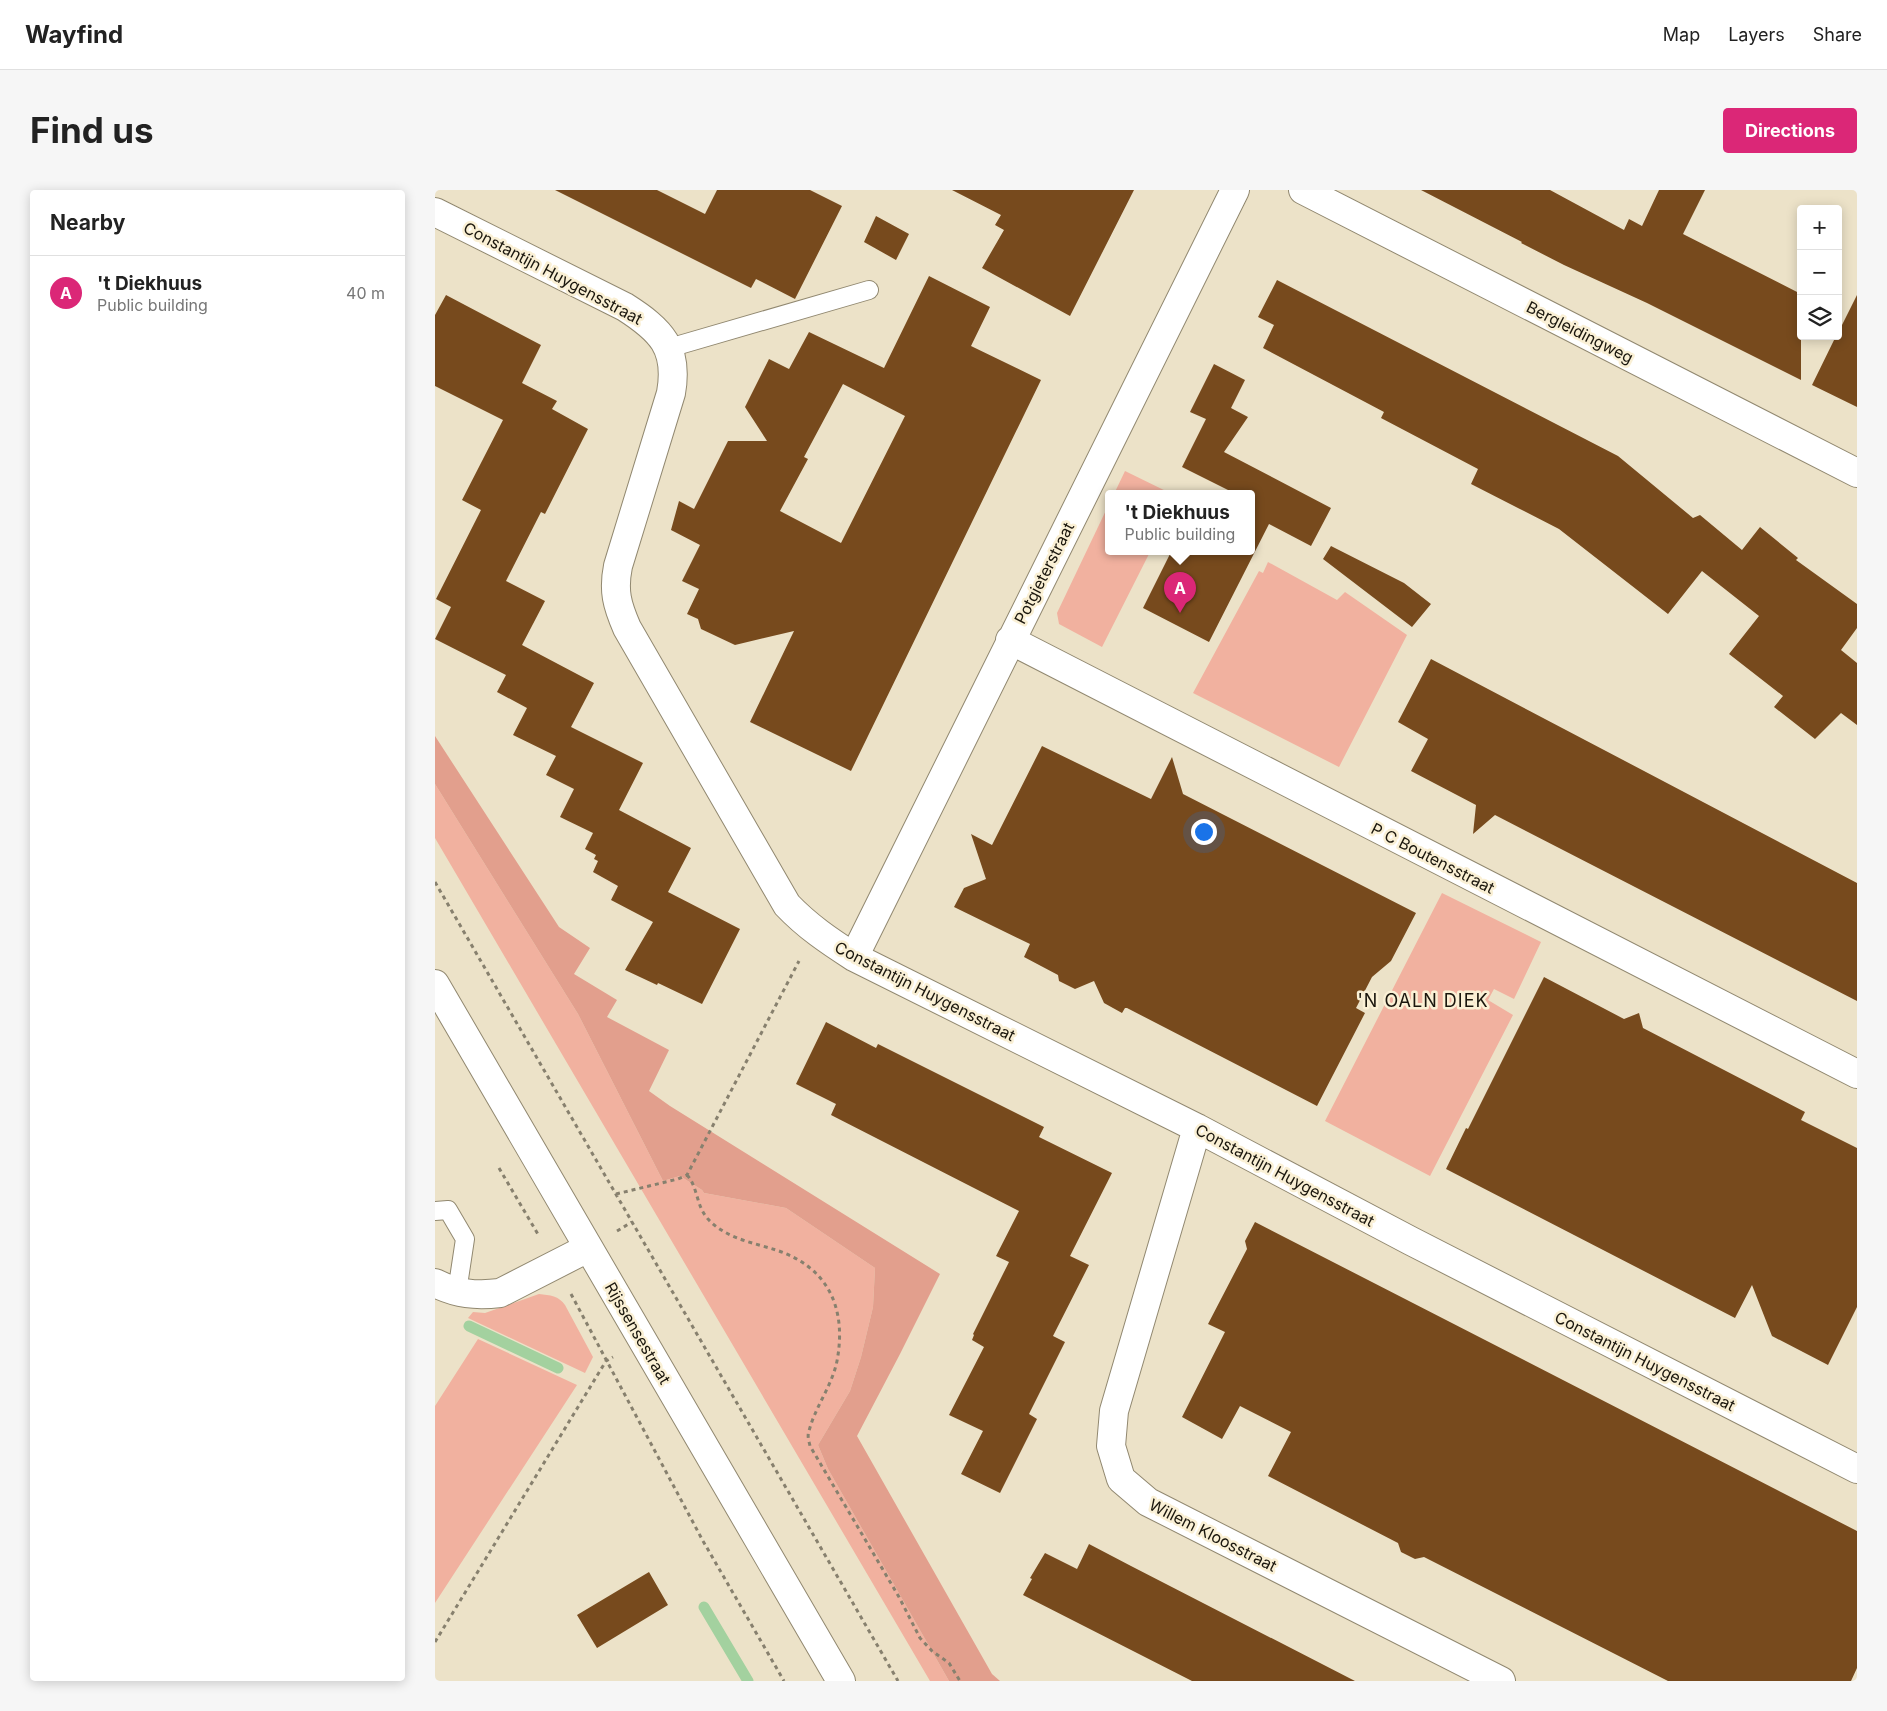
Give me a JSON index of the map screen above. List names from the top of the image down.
{
  "streets": {
    "street": [
      "Constantijn Huygensstraat",
      "Bergleidingweg",
      "Potgieterstraat",
      "P C Boutensstraat",
      "Rijssensestraat",
      "Willem Kloosstraat"
    ]
  },
  "crossings": [
    ["Constantijn Huygensstraat", "Potgieterstraat"],
    ["Constantijn Huygensstraat", "Willem Kloosstraat"],
    ["Potgieterstraat", "P C Boutensstraat"]
  ],
  "districts": ["'N OALN DIEK"],
  "page": {
    "header": "Wayfind",
    "nav": ["Map", "Layers", "Share"],
    "buttons": "Directions",
    "title": "Find us",
    "heading": "Nearby",
    "map_buttons": ["+", "−"],
    "list": [
      {
        "mark": "A",
        "name": "'t Diekhuus",
        "note": "Public building",
        "value": "40 m"
      }
    ],
    "popup": ["'t Diekhuus", "Public building"],
    "pins": "A"
  }
}
